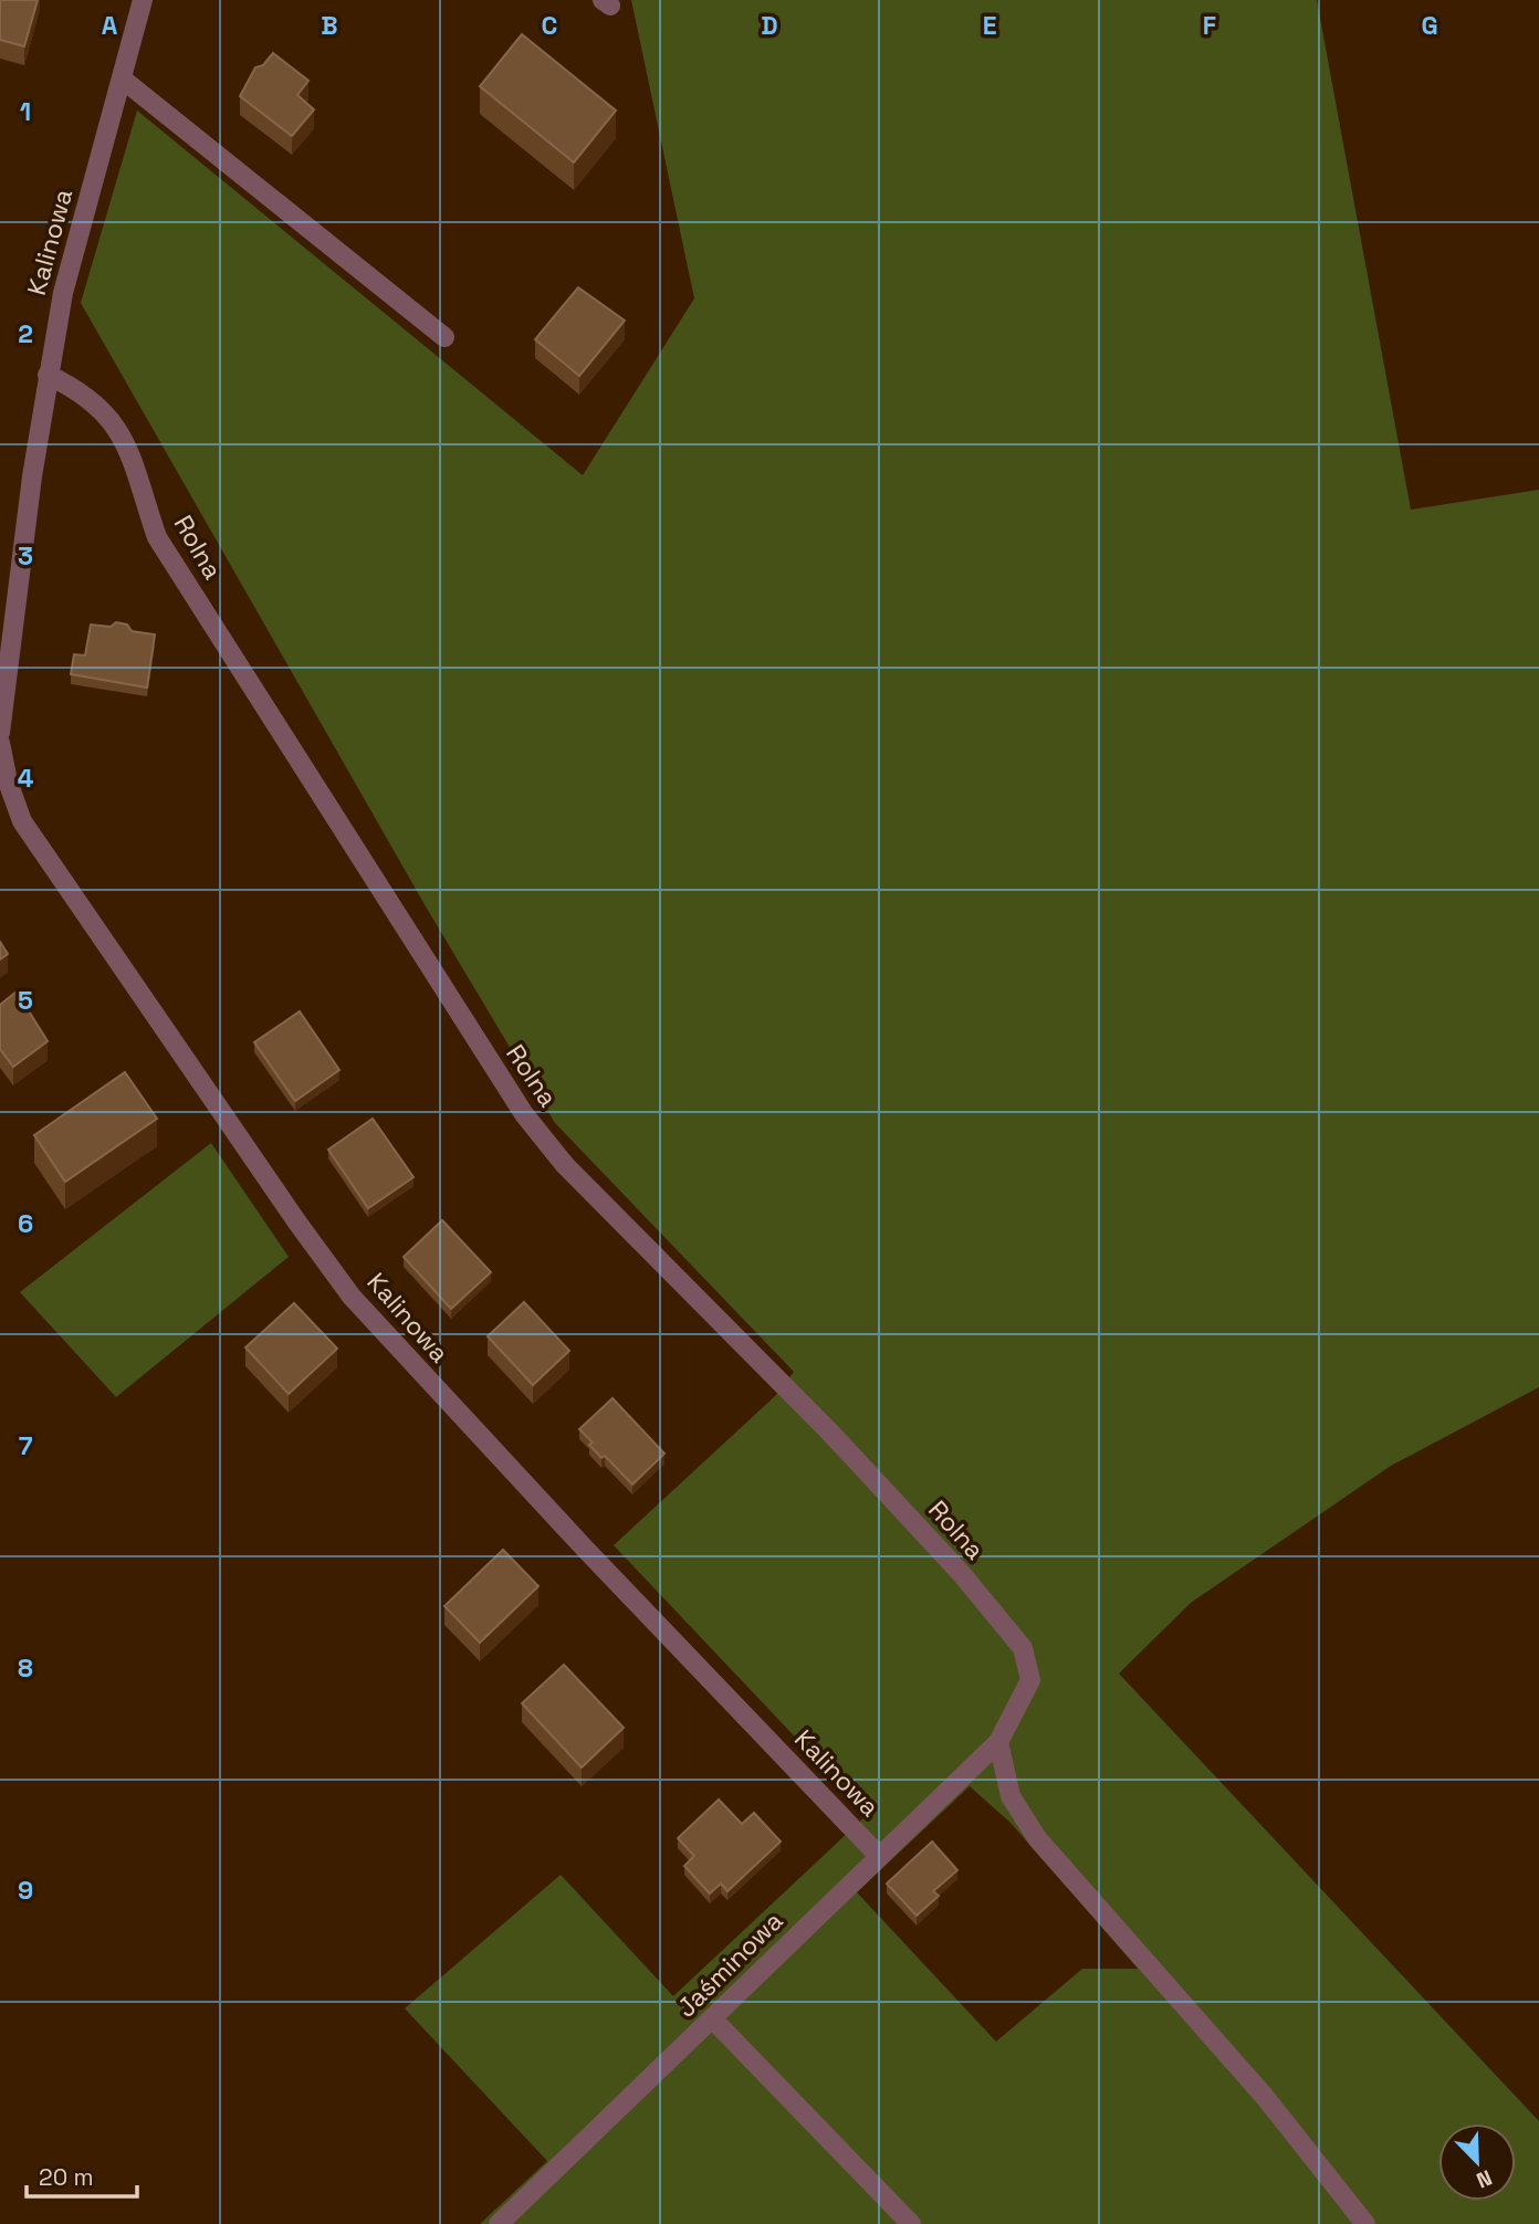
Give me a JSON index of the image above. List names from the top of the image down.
{
  "streets": {
    "street": ["Kalinowa", "Rolna", "Jaśminowa"]
  },
  "crossings": [
    ["Kalinowa", "Rolna"],
    ["Kalinowa", "Jaśminowa"],
    ["Rolna", "Jaśminowa"]
  ],
  "scale_bar": "20 m",
  "north": "bottom right",
  "grid": {
    "columns": [
      "A",
      "B",
      "C",
      "D",
      "E",
      "F",
      "G"
    ],
    "rows": [
      "1",
      "2",
      "3",
      "4",
      "5",
      "6",
      "7",
      "8",
      "9"
    ]
  }
}
